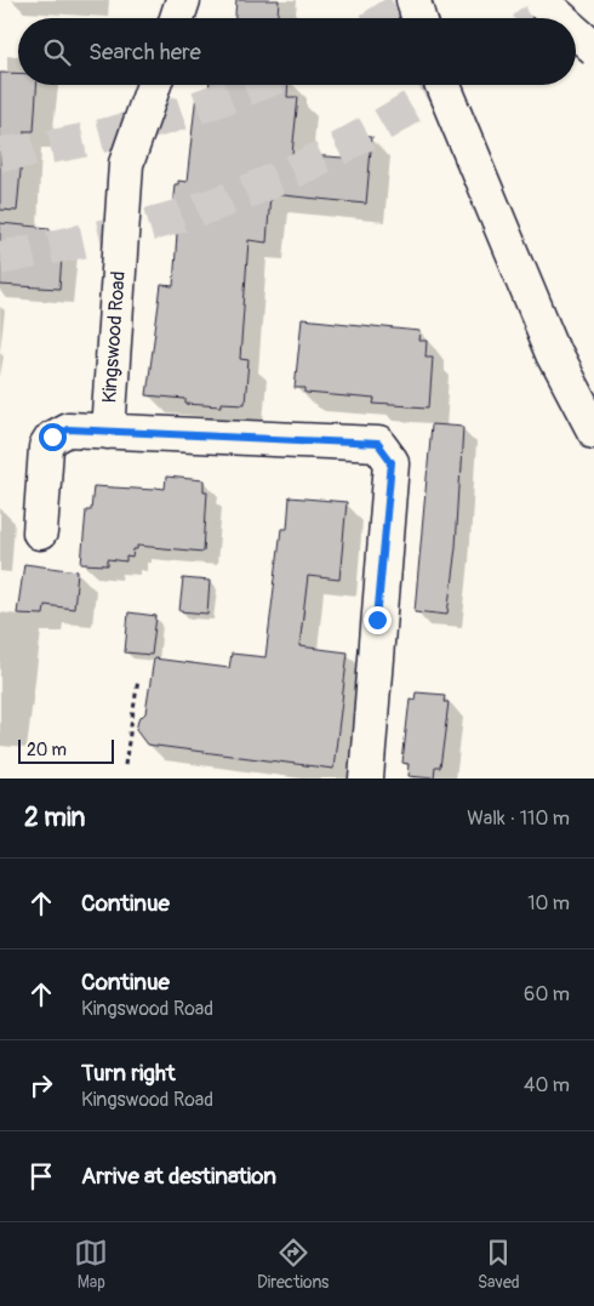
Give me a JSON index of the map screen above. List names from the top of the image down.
{
  "streets": {
    "main road": ["Kingswood Road"]
  },
  "scale_bar": "20 m",
  "page": {
    "search": "Search here",
    "scale": "20 m",
    "heading": ["2 min", "Walk · 110 m"],
    "list": [
      ["Continue", "10 m"],
      ["Continue", "Kingswood Road", "60 m"],
      ["Turn right", "Kingswood Road", "40 m"],
      "Arrive at destination"
    ],
    "nav": ["Map", "Directions", "Saved"]
  }
}
